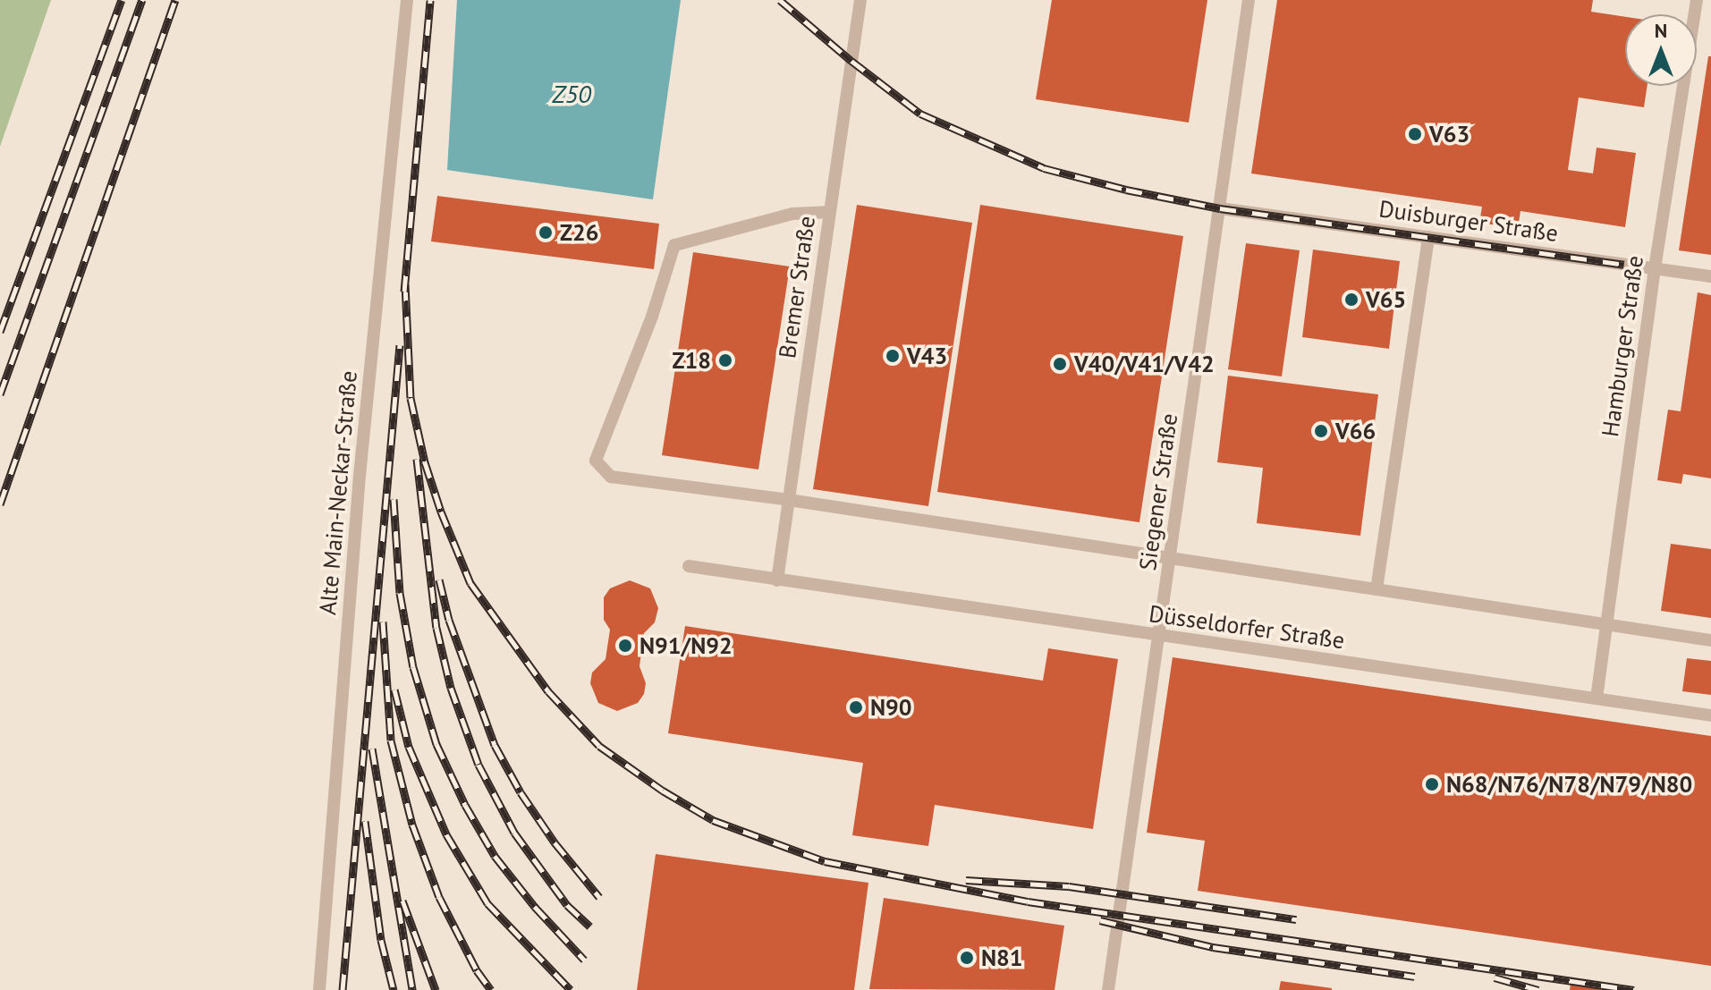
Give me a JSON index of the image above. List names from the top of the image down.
{
  "streets": {
    "lane": [
      "Duisburger Straße",
      "Bremer Straße",
      "Hamburger Straße",
      "Siegener Straße",
      "Alte Main-Neckar-Straße",
      "Düsseldorfer Straße"
    ]
  },
  "crossings": [
    ["Duisburger Straße", "Hamburger Straße"],
    ["Duisburger Straße", "Siegener Straße"],
    ["Bremer Straße", "Düsseldorfer Straße"],
    ["Hamburger Straße", "Düsseldorfer Straße"],
    ["Siegener Straße", "Düsseldorfer Straße"]
  ],
  "water": ["Z50"],
  "places": [
    "V63",
    "Z26",
    "V65",
    "V43",
    "Z18",
    "V40/V41/V42",
    "V66",
    "N91/N92",
    "N90",
    "N68/N76/N78/N79/N80",
    "N81"
  ],
  "north": "top"
}
